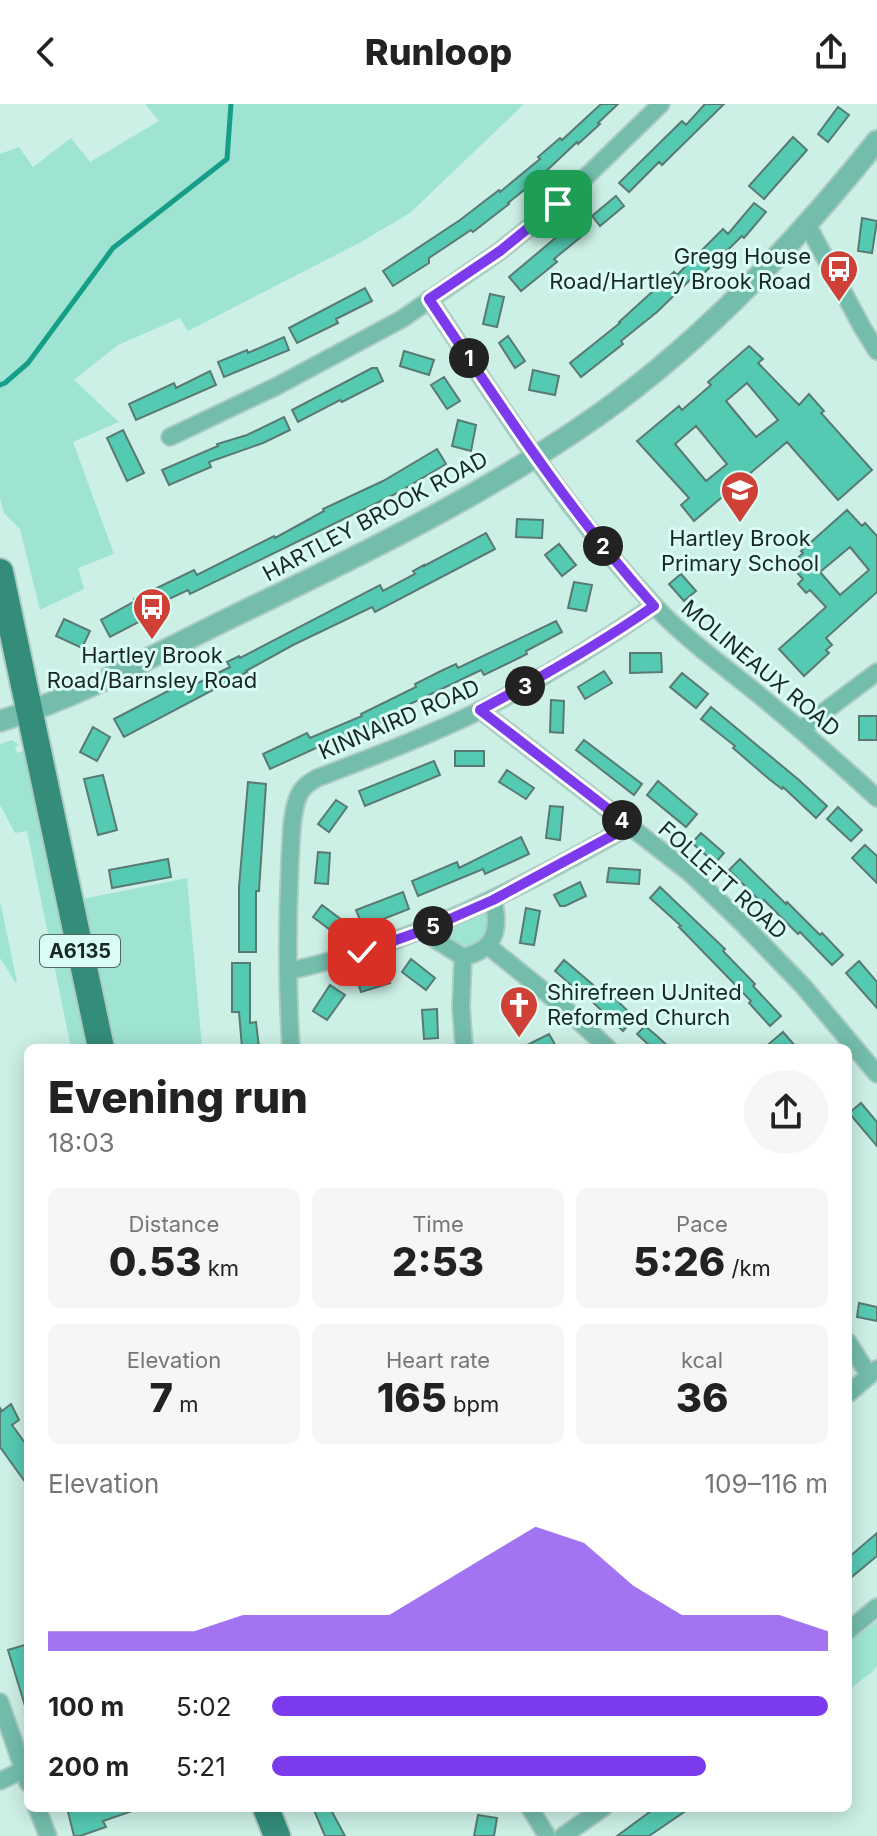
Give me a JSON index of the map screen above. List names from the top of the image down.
{
  "streets": {
    "main road": ["A6135"],
    "street": [
      "HARTLEY BROOK ROAD",
      "MOLINEAUX ROAD",
      "KINNAIRD ROAD",
      "FOLLETT ROAD"
    ]
  },
  "crossings": [
    ["HARTLEY BROOK ROAD", "MOLINEAUX ROAD"],
    ["HARTLEY BROOK ROAD", "A6135"],
    ["MOLINEAUX ROAD", "KINNAIRD ROAD"],
    ["KINNAIRD ROAD", "FOLLETT ROAD"]
  ],
  "places": {
    "bus stop": ["Gregg House Road/Hartley Brook Road", "Hartley Brook Road/Barnsley Road"],
    "school or university": ["Hartley Brook Primary School"],
    "church": ["Shirefreen UJnited Reformed Church"]
  },
  "page": {
    "header": "Runloop",
    "pins": [
      "1",
      "2",
      "3",
      "4",
      "5"
    ],
    "heading": ["Evening run", "18:03"],
    "stats": [
      ["Distance", "0.53 km"],
      ["Time", "2:53"],
      ["Pace", "5:26 /km"],
      ["Elevation", "7 m"],
      ["Heart rate", "165 bpm"],
      ["kcal", "36"]
    ],
    "chart": ["Elevation", "109–116 m"],
    "list": [
      {
        "name": "100 m",
        "note": "5:02"
      },
      {
        "name": "200 m",
        "note": "5:21"
      }
    ]
  }
}
